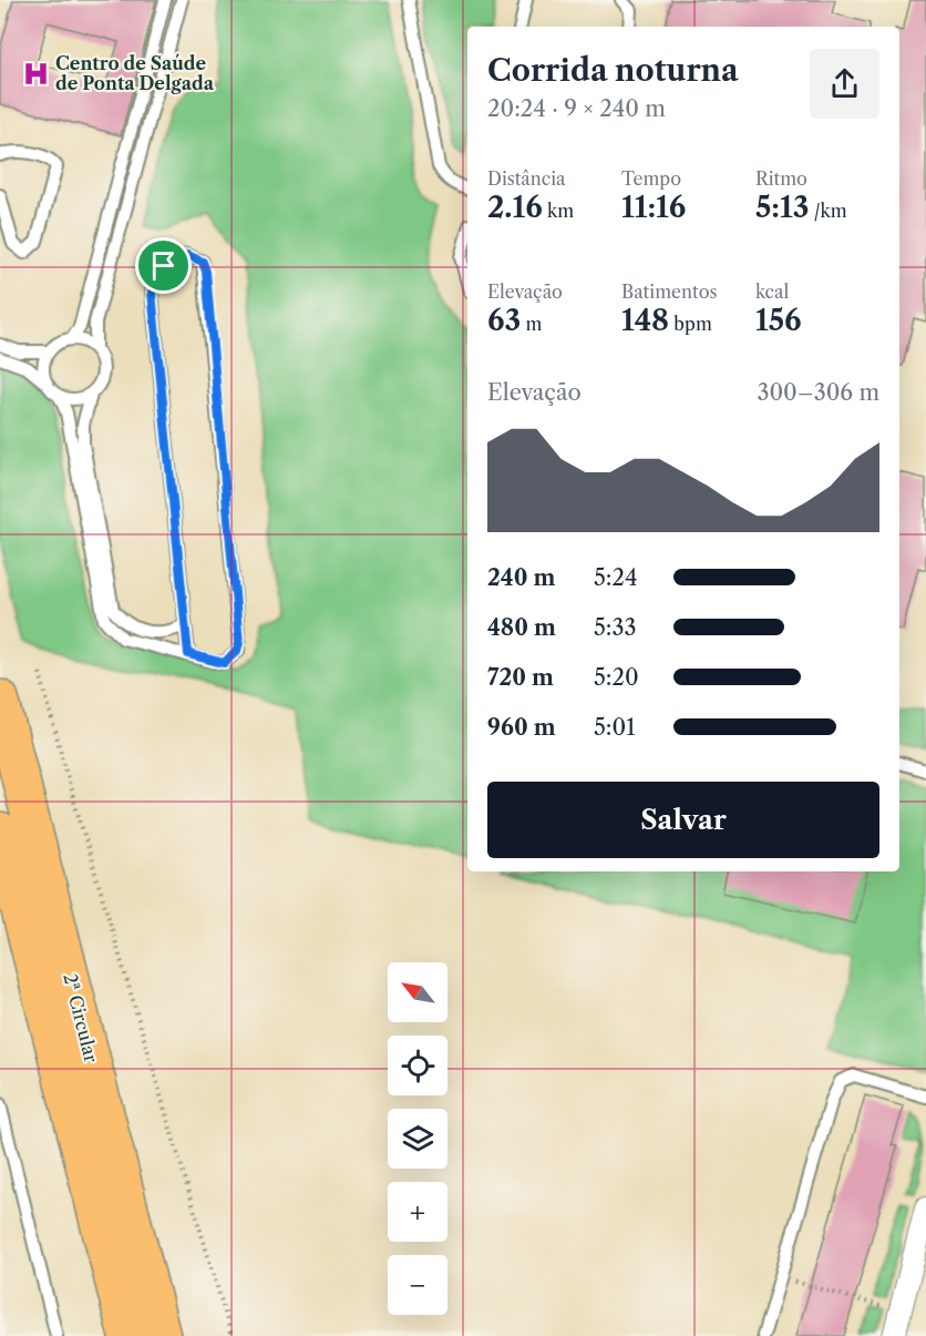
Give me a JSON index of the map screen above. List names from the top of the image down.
{
  "streets": {
    "highway": ["2ª Circular"]
  },
  "places": {
    "hospital": ["Centro de Saúde de Ponta Delgada"]
  },
  "north": "top left",
  "page": {
    "heading": ["Corrida noturna", "20:24 · 9 × 240 m"],
    "stats": [
      ["Distância", "2.16 km"],
      ["Tempo", "11:16"],
      ["Ritmo", "5:13 /km"],
      ["Elevação", "63 m"],
      ["Batimentos", "148 bpm"],
      ["kcal", "156"]
    ],
    "chart": ["Elevação", "300–306 m"],
    "list": [
      {
        "name": "240 m",
        "note": "5:24"
      },
      {
        "name": "480 m",
        "note": "5:33"
      },
      {
        "name": "720 m",
        "note": "5:20"
      },
      {
        "name": "960 m",
        "note": "5:01"
      }
    ],
    "buttons": "Salvar",
    "map_buttons": ["+", "−"]
  }
}
